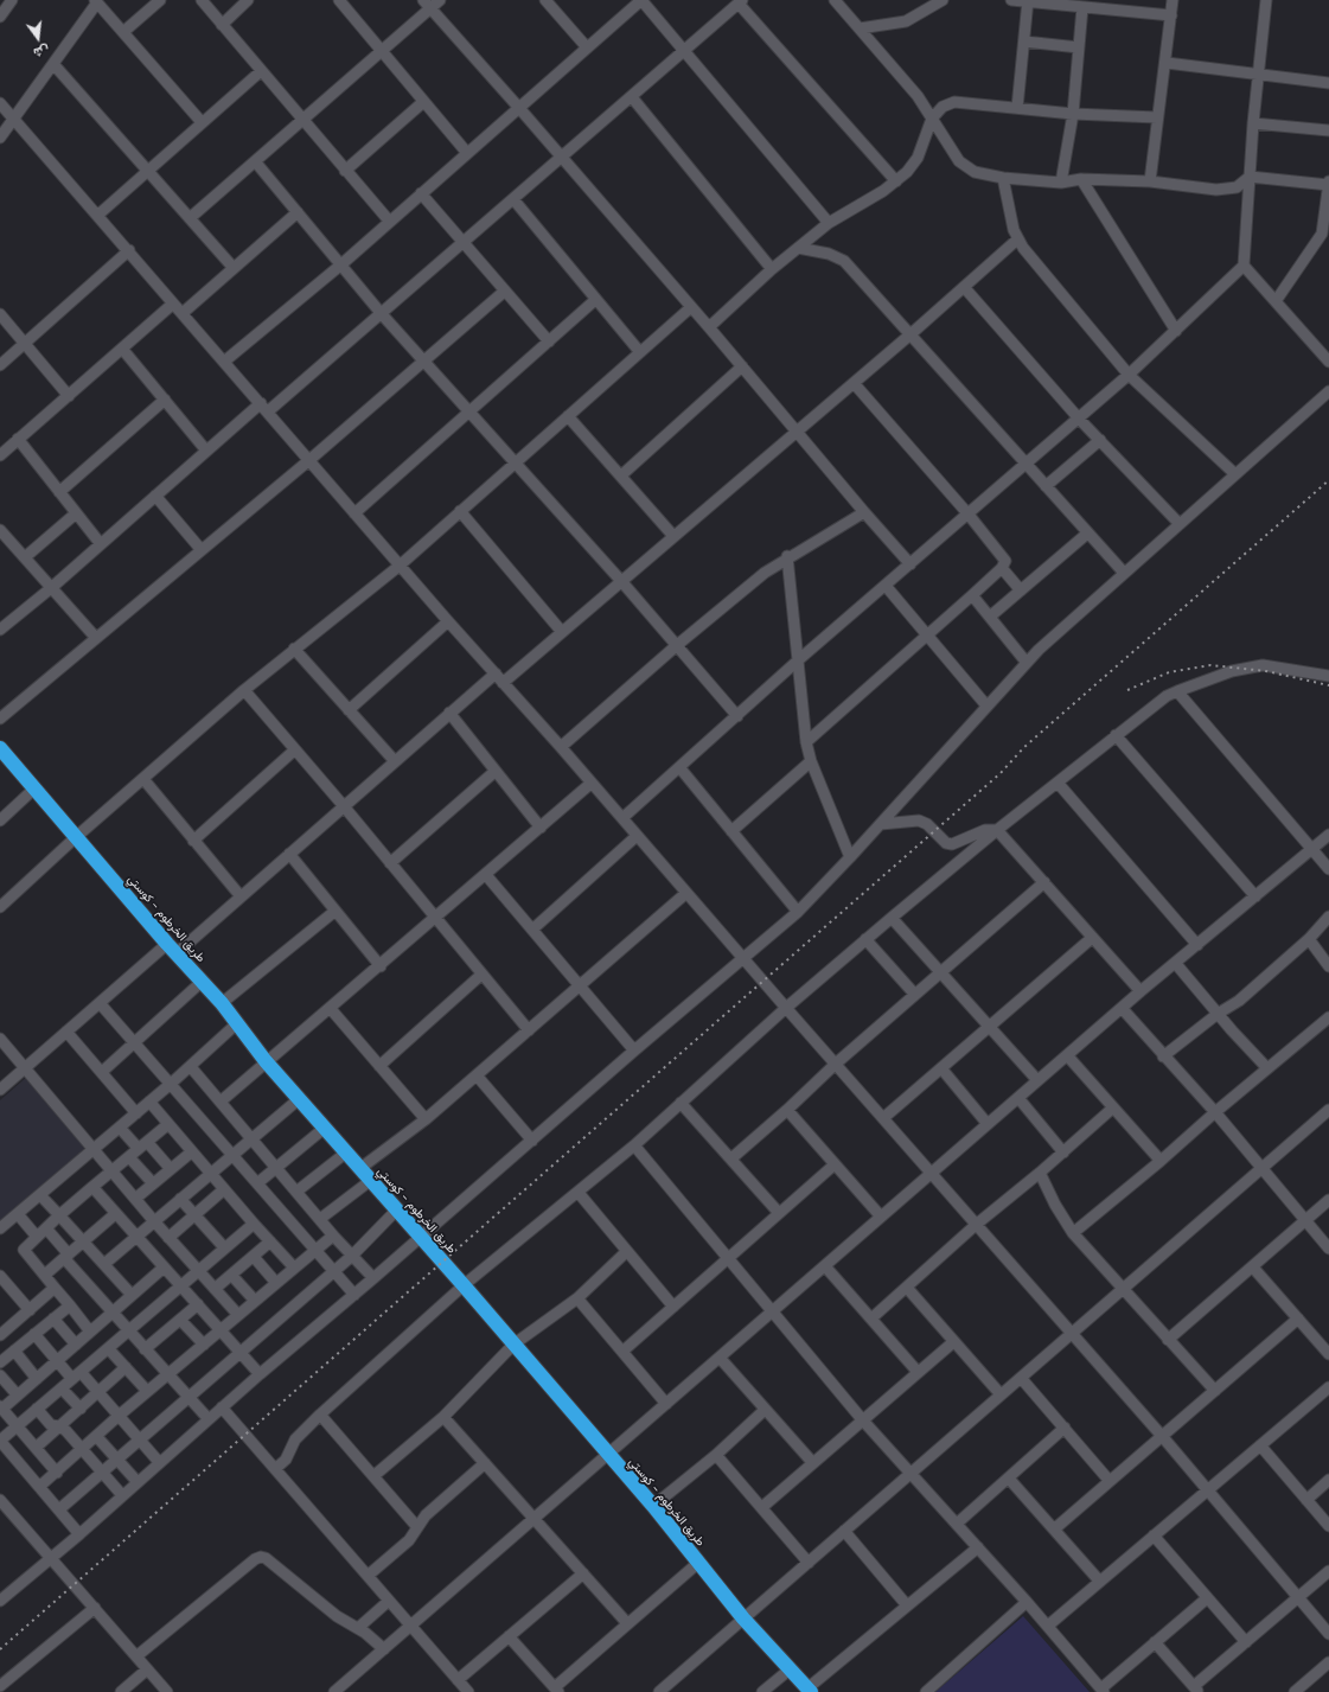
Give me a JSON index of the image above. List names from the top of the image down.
{
  "streets": {
    "highway": ["طريق الخرطوم - كوستي"]
  },
  "north": "bottom"
}
